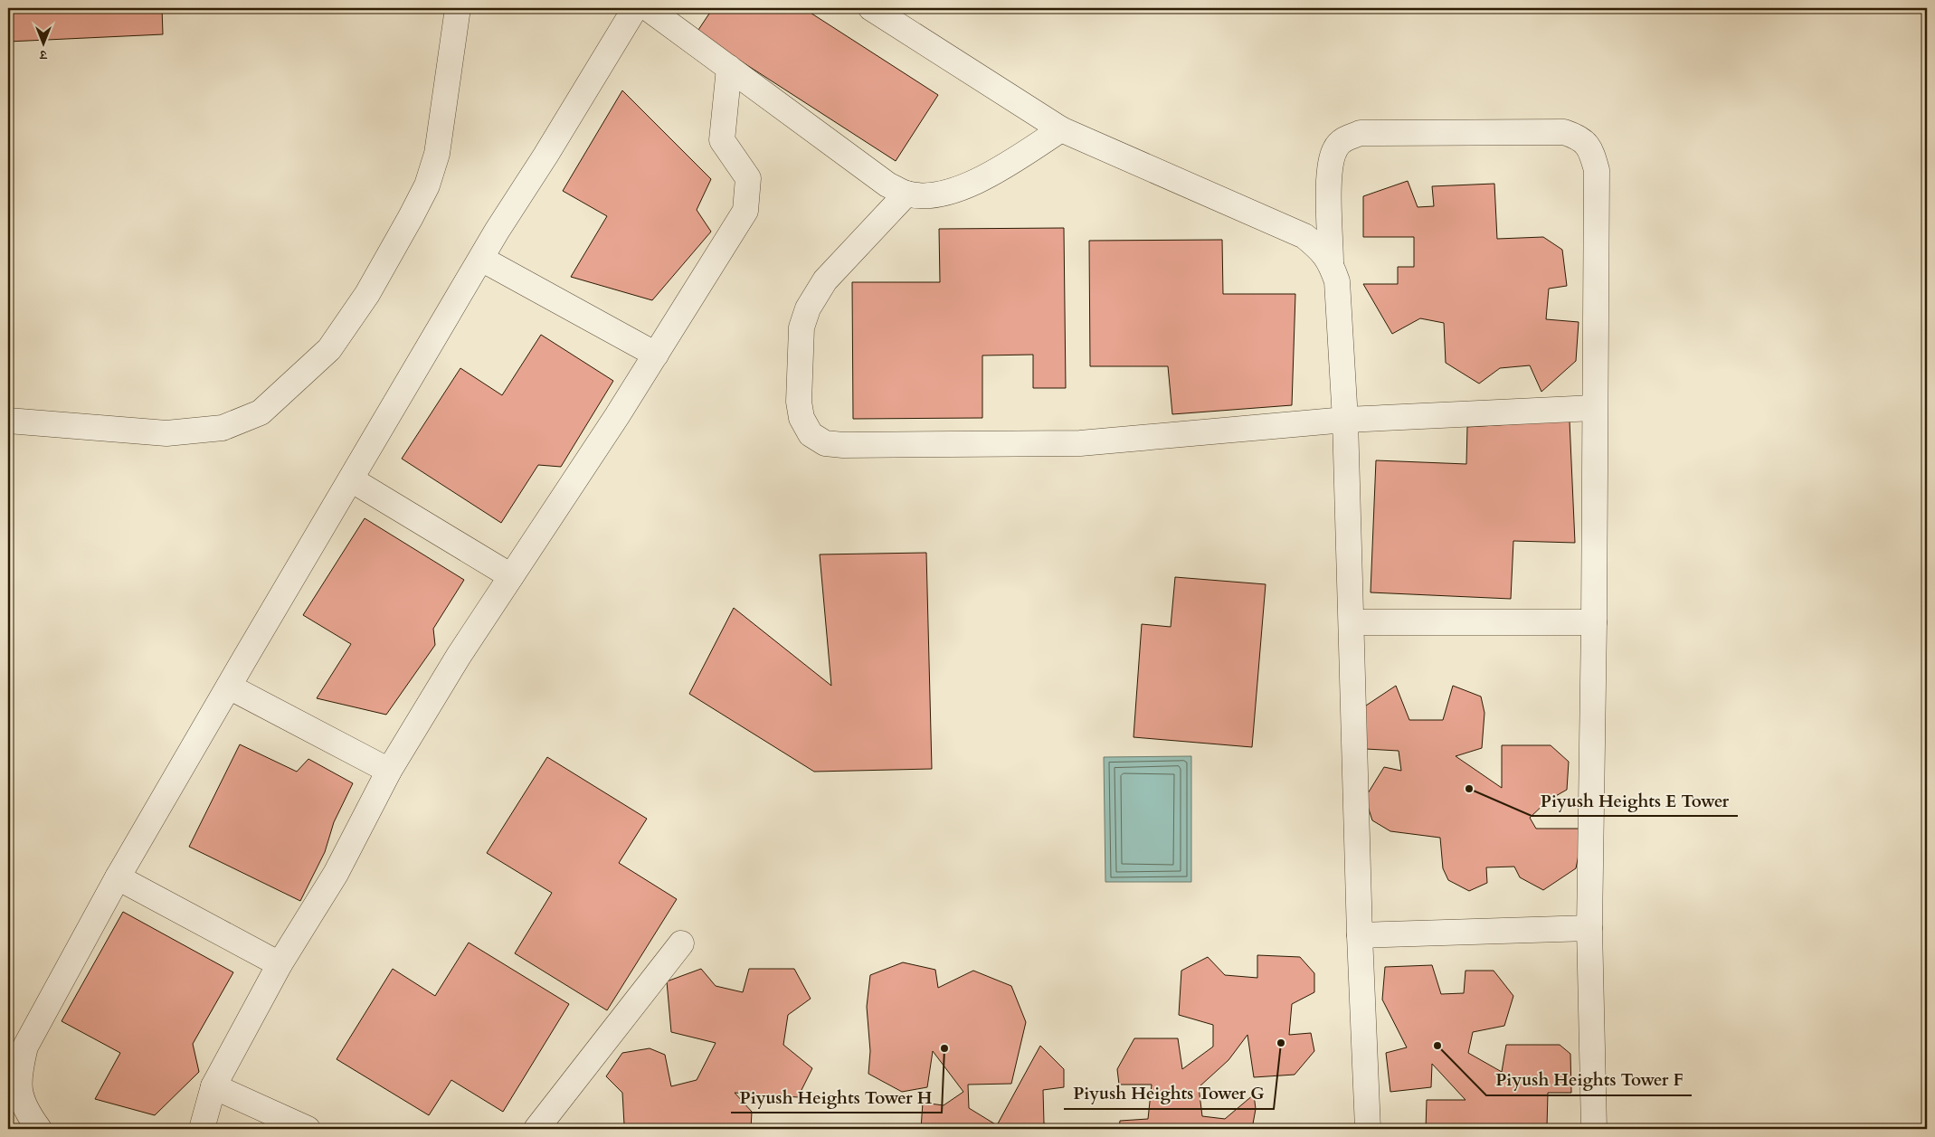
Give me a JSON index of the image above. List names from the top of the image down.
{
  "places": [
    "Piyush Heights E Tower",
    "Piyush Heights Tower G",
    "Piyush Heights Tower F",
    "Piyush Heights Tower H"
  ],
  "north": "bottom"
}
